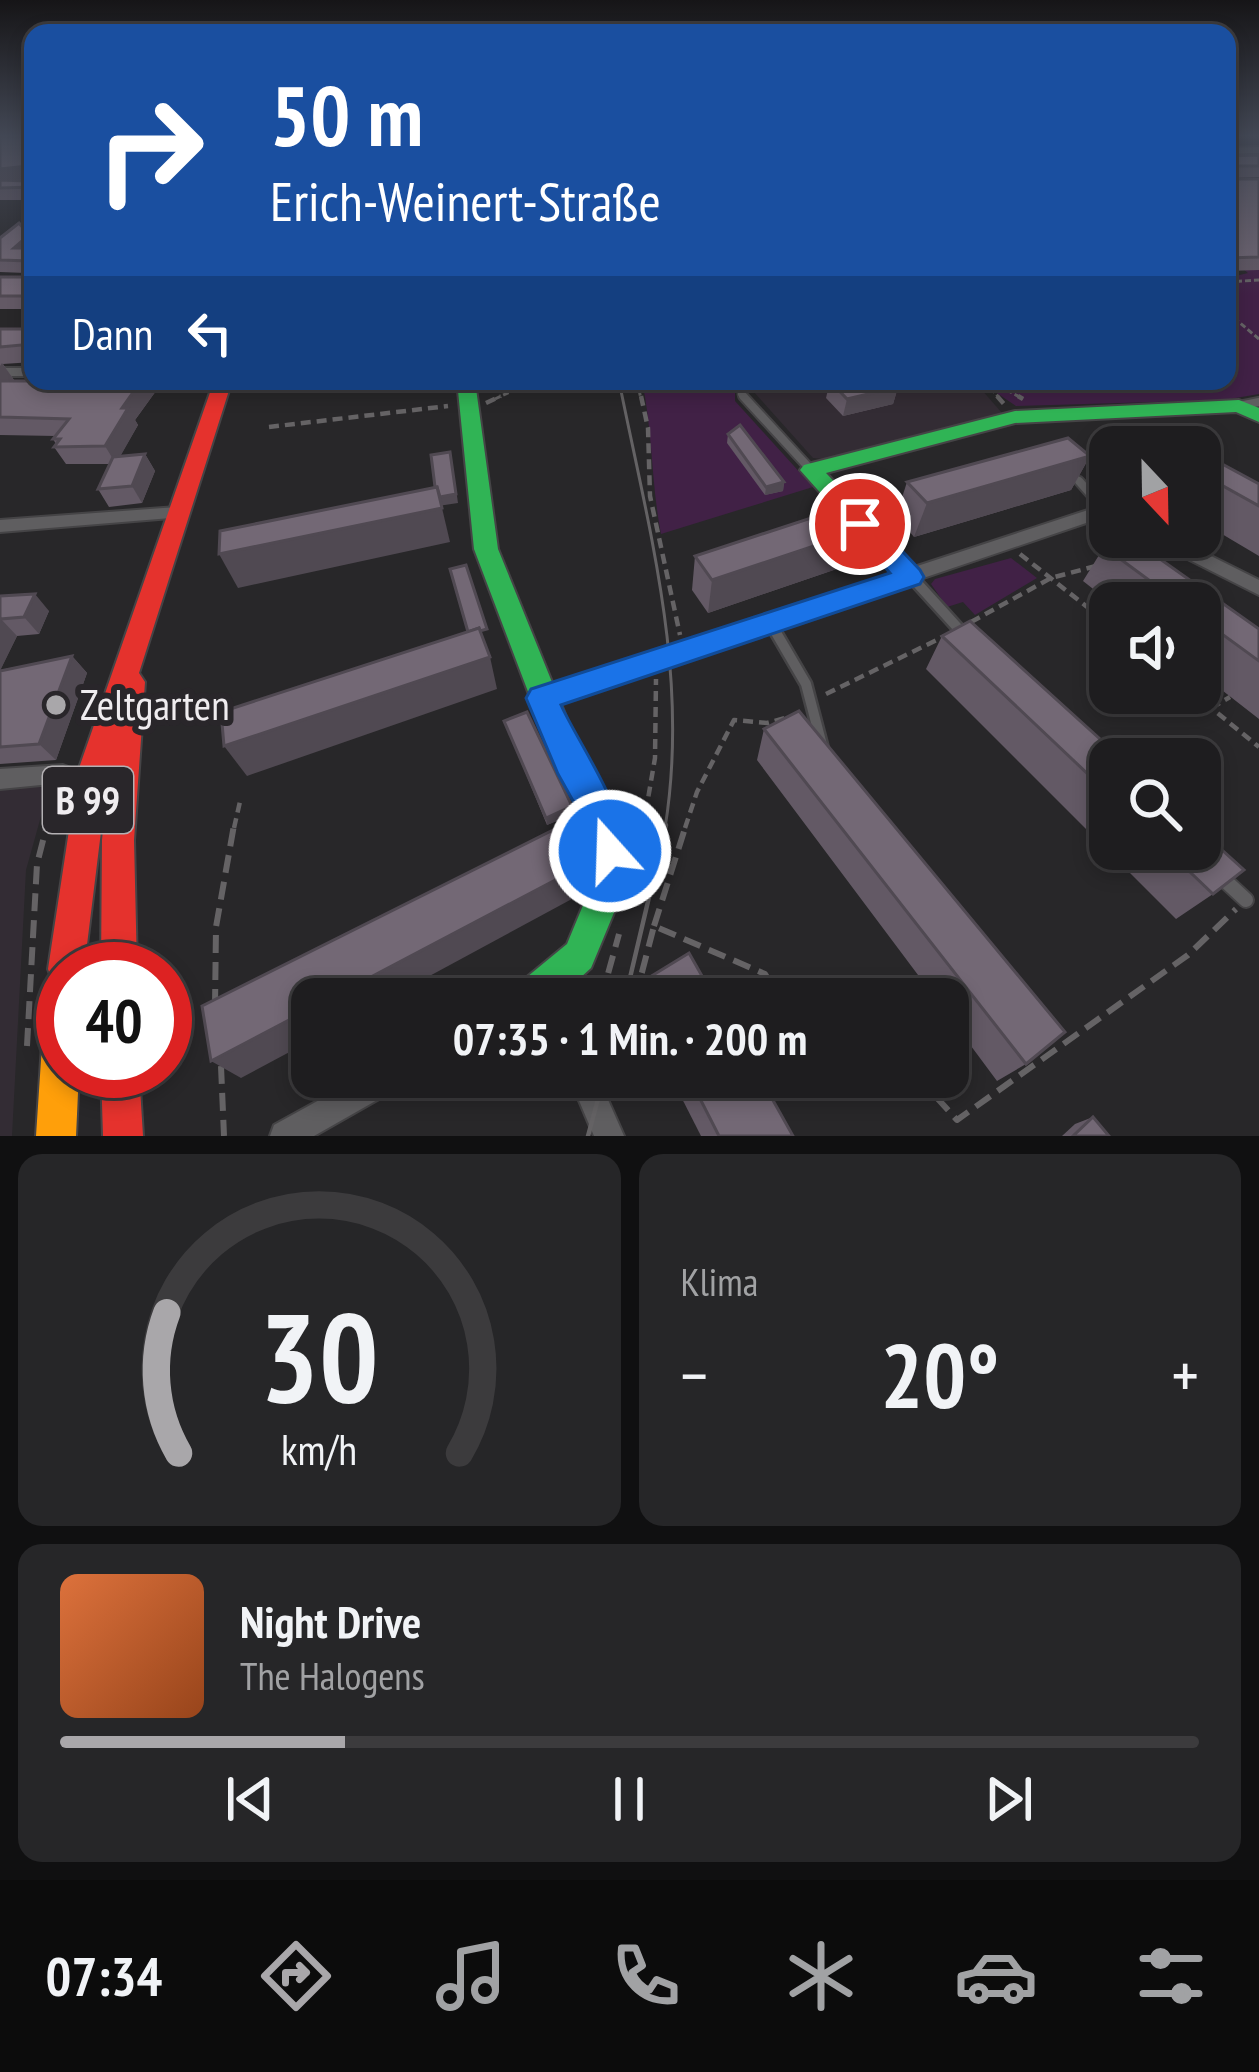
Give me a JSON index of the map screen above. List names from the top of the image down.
{
  "streets": {
    "street": ["B 99"]
  },
  "places": ["Zeltgarten"],
  "north": "bottom",
  "page": {
    "turn": ["50 m", "Erich-Weinert-Straße"],
    "then": "Dann",
    "limit": "40",
    "trip": "07:35 · 1 Min. · 200 m",
    "tile": "Klima",
    "heat": ["−", "20°", "+"],
    "song": ["Night Drive", "The Halogens"],
    "tabs": "07:34",
    "gauge": ["30", "km/h"]
  }
}
